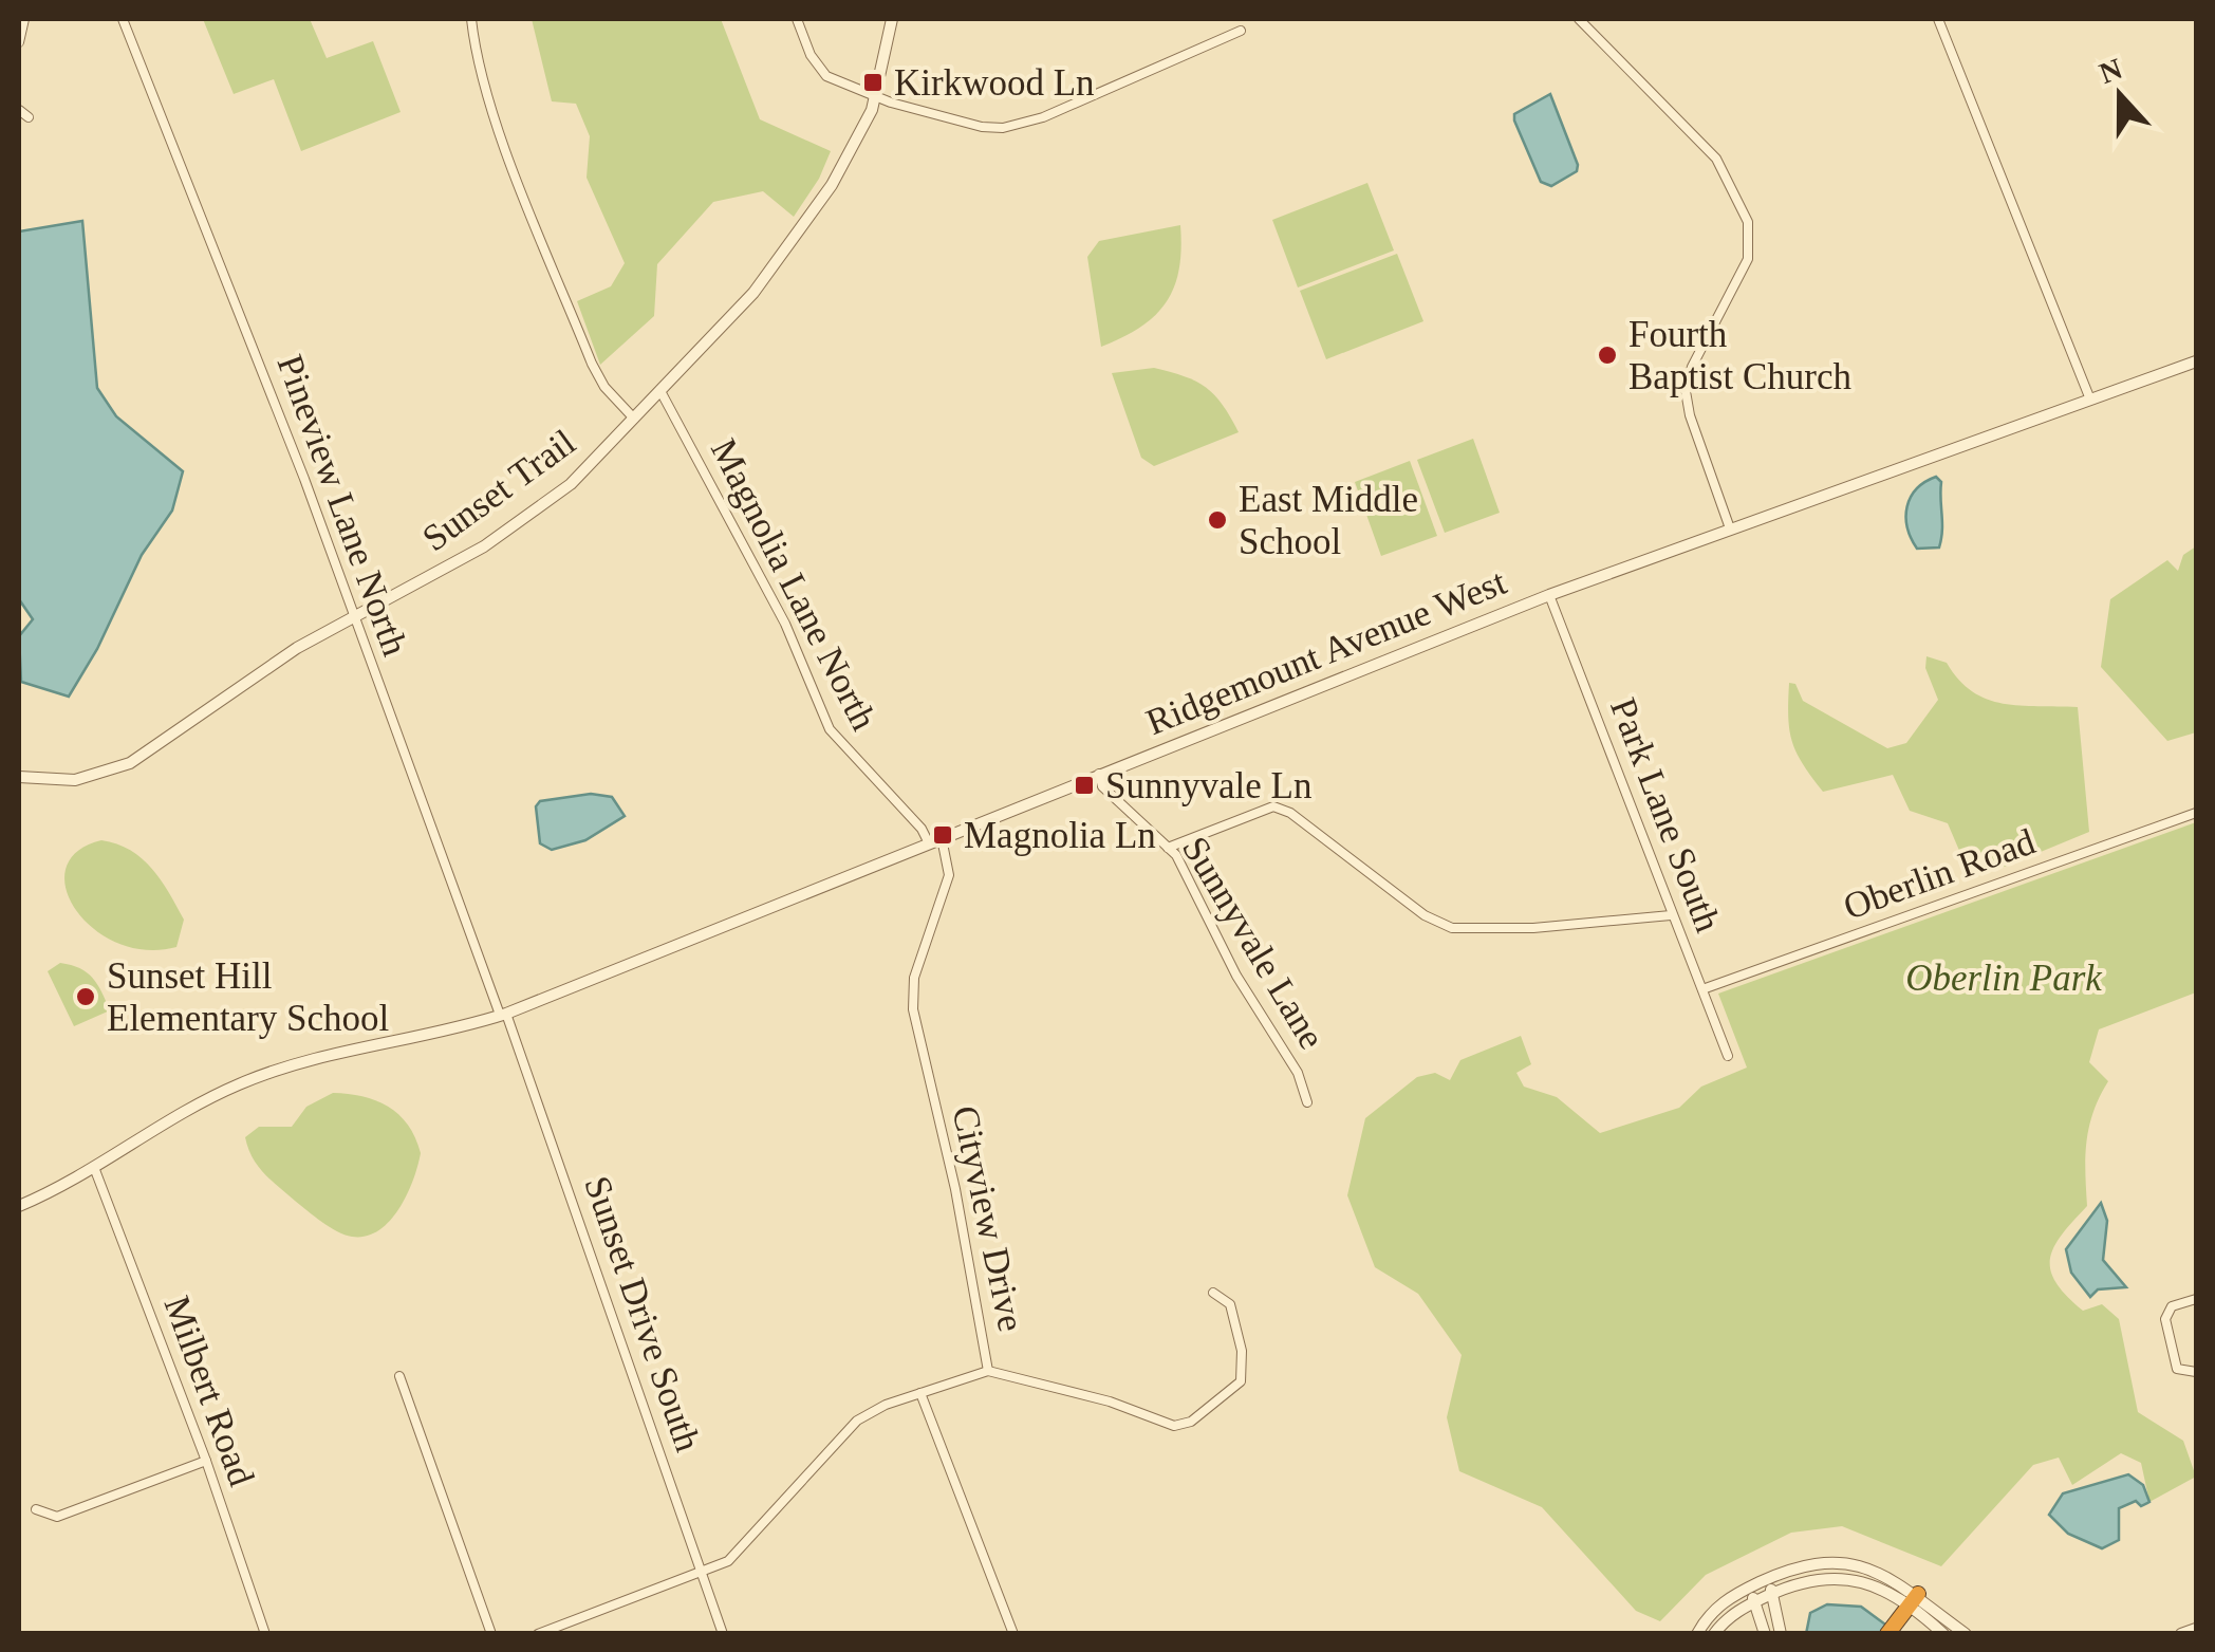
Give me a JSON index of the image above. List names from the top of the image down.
{
  "streets": {
    "street": [
      "Sunset Trail",
      "Pineview Lane North",
      "Magnolia Lane North",
      "Ridgemount Avenue West",
      "Park Lane South",
      "Oberlin Road",
      "Sunnyvale Lane",
      "Cityview Drive",
      "Sunset Drive South",
      "Milbert Road"
    ]
  },
  "crossings": [
    ["Sunset Trail", "Pineview Lane North"],
    ["Sunset Trail", "Magnolia Lane North"],
    ["Pineview Lane North", "Ridgemount Avenue West"],
    ["Pineview Lane North", "Sunset Drive South"],
    ["Magnolia Lane North", "Ridgemount Avenue West"],
    ["Ridgemount Avenue West", "Park Lane South"],
    ["Ridgemount Avenue West", "Sunnyvale Lane"],
    ["Ridgemount Avenue West", "Cityview Drive"],
    ["Ridgemount Avenue West", "Sunset Drive South"],
    ["Ridgemount Avenue West", "Milbert Road"],
    ["Park Lane South", "Oberlin Road"]
  ],
  "parks": ["Oberlin Park"],
  "places": {
    "transit": ["Kirkwood Ln", "Sunnyvale Ln", "Magnolia Ln"],
    "other": ["Fourth Baptist Church", "East Middle School", "Sunset Hill Elementary School"]
  },
  "north": "top"
}
